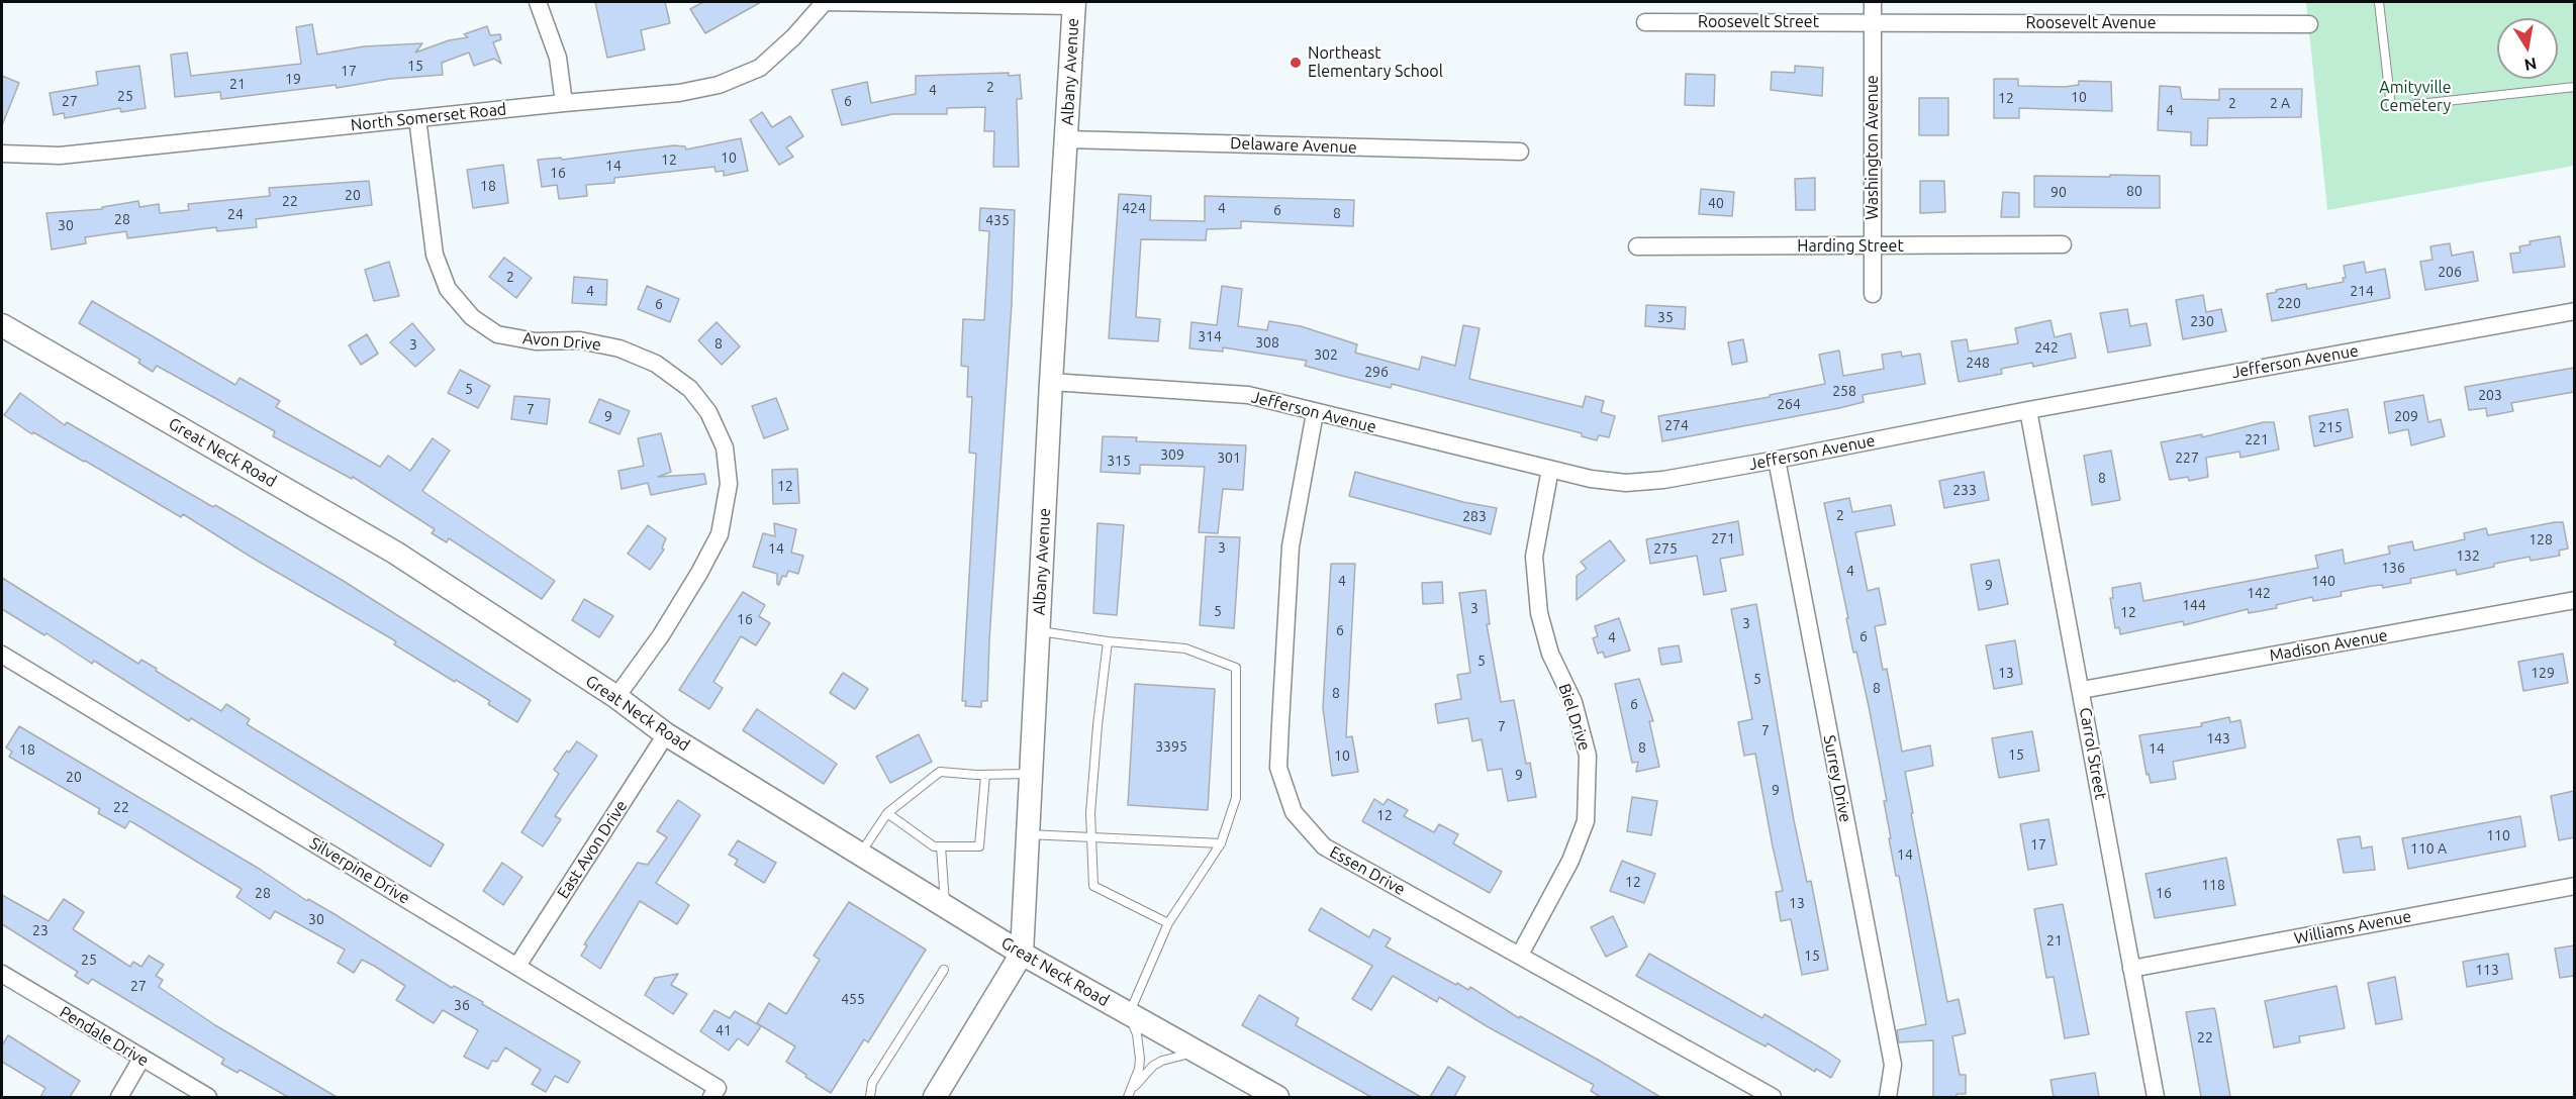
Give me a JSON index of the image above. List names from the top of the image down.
{
  "streets": {
    "main road": ["Albany Avenue", "Great Neck Road"],
    "street": [
      "Roosevelt Street",
      "Roosevelt Avenue",
      "North Somerset Road",
      "Delaware Avenue",
      "Washington Avenue",
      "Harding Street",
      "Avon Drive",
      "Jefferson Avenue",
      "Madison Avenue",
      "Biel Drive",
      "Carrol Street",
      "Surrey Drive",
      "East Avon Drive",
      "Silverpine Drive",
      "Essen Drive",
      "Williams Avenue",
      "Pendale Drive"
    ]
  },
  "crossings": [
    ["Roosevelt Street", "Roosevelt Avenue"],
    ["Roosevelt Street", "Washington Avenue"],
    ["Roosevelt Avenue", "Washington Avenue"],
    ["Albany Avenue", "North Somerset Road"],
    ["Albany Avenue", "Delaware Avenue"],
    ["Albany Avenue", "Jefferson Avenue"],
    ["Albany Avenue", "Great Neck Road"],
    ["North Somerset Road", "Avon Drive"],
    ["Washington Avenue", "Harding Street"],
    ["Avon Drive", "Great Neck Road"],
    ["Jefferson Avenue", "Biel Drive"],
    ["Jefferson Avenue", "Carrol Street"],
    ["Jefferson Avenue", "Surrey Drive"],
    ["Jefferson Avenue", "Essen Drive"],
    ["Great Neck Road", "East Avon Drive"],
    ["Madison Avenue", "Carrol Street"],
    ["Biel Drive", "Essen Drive"],
    ["Carrol Street", "Williams Avenue"],
    ["East Avon Drive", "Silverpine Drive"]
  ],
  "parks": ["Amityville Cemetery"],
  "places": ["Northeast Elementary School"],
  "house_numbers": [
    "15",
    "17",
    "19",
    "21",
    "2",
    "4",
    "25",
    "10",
    "12",
    "27",
    "6",
    "2",
    "2 A",
    "4",
    "10",
    "12",
    "14",
    "16",
    "18",
    "80",
    "90",
    "20",
    "22",
    "40",
    "424",
    "4",
    "6",
    "8",
    "24",
    "28",
    "435",
    "30",
    "206",
    "2",
    "4",
    "214",
    "220",
    "6",
    "35",
    "230",
    "314",
    "308",
    "8",
    "3",
    "242",
    "302",
    "248",
    "296",
    "5",
    "258",
    "203",
    "264",
    "7",
    "9",
    "209",
    "274",
    "215",
    "221",
    "309",
    "301",
    "227",
    "315",
    "8",
    "12",
    "233",
    "2",
    "283",
    "271",
    "128",
    "3",
    "14",
    "275",
    "132",
    "136",
    "4",
    "4",
    "140",
    "9",
    "142",
    "144",
    "3",
    "5",
    "12",
    "16",
    "3",
    "6",
    "6",
    "4",
    "5",
    "13",
    "129",
    "5",
    "8",
    "8",
    "6",
    "7",
    "7",
    "143",
    "3395",
    "8",
    "14",
    "18",
    "15",
    "10",
    "9",
    "20",
    "9",
    "22",
    "12",
    "110",
    "17",
    "110 A",
    "14",
    "12",
    "118",
    "28",
    "16",
    "13",
    "30",
    "23",
    "21",
    "15",
    "25",
    "113",
    "27",
    "455",
    "36",
    "41",
    "22"
  ],
  "north": "bottom"
}
